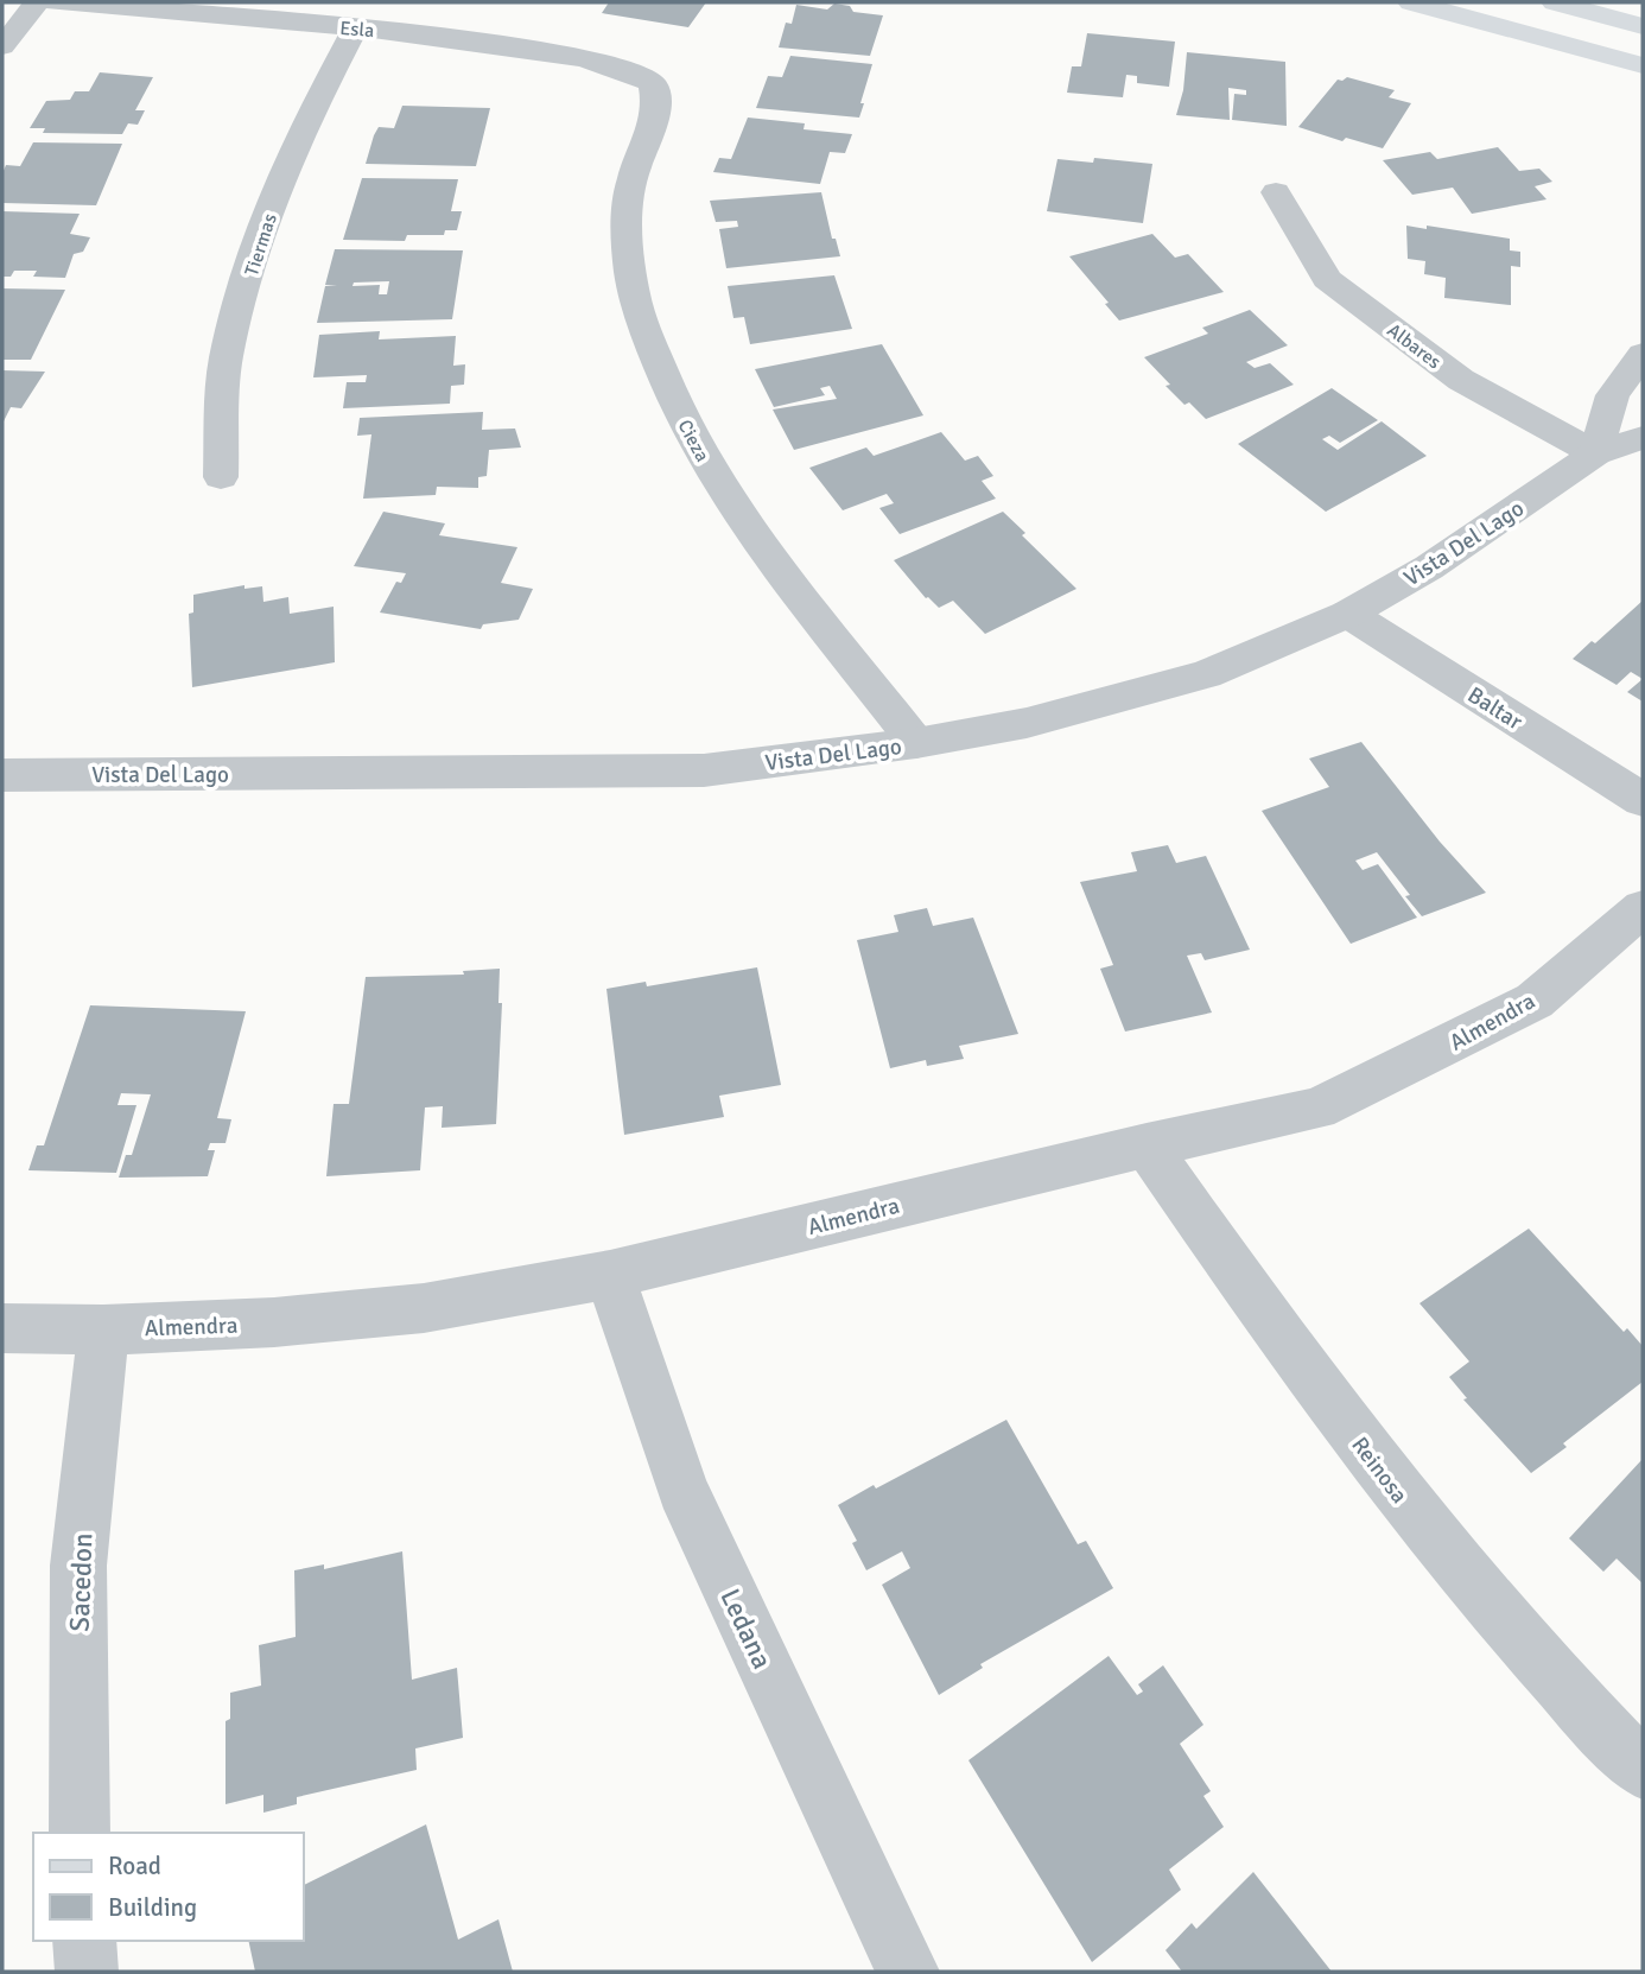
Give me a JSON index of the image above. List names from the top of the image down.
{
  "streets": {
    "street": [
      "Esla",
      "Tiermas",
      "Albares",
      "Cieza",
      "Vista Del Lago",
      "Baltar",
      "Almendra",
      "Reinosa",
      "Sacedon",
      "Ledana"
    ]
  },
  "crossings": [
    ["Esla", "Tiermas"],
    ["Esla", "Cieza"],
    ["Albares", "Vista Del Lago"],
    ["Cieza", "Vista Del Lago"],
    ["Vista Del Lago", "Baltar"],
    ["Almendra", "Reinosa"],
    ["Almendra", "Sacedon"],
    ["Almendra", "Ledana"]
  ],
  "legend": ["Road", "Building"]
}
